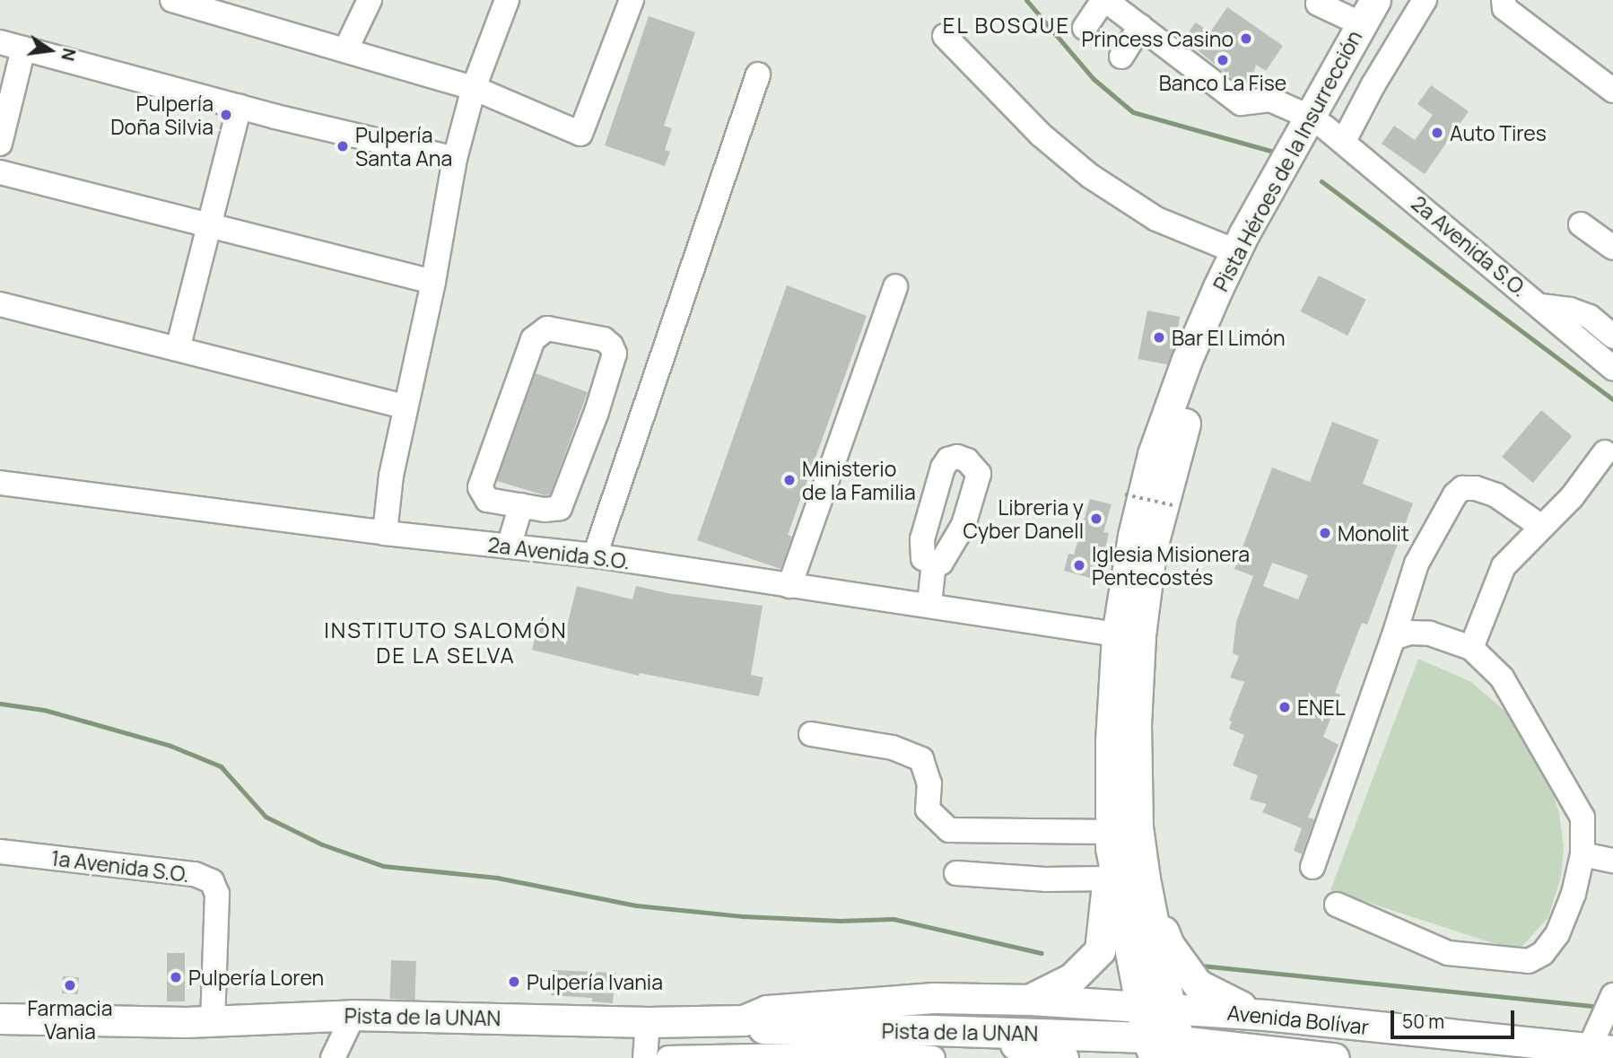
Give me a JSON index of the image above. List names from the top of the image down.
{
  "streets": {
    "main road": ["Pista Héroes de la Insurrección", "Pista de la UNAN", "Avenida Bolívar"],
    "street": ["2a Avenida S.O.", "1a Avenida S.O."]
  },
  "crossings": [
    ["Pista Héroes de la Insurrección", "2a Avenida S.O."],
    ["Pista Héroes de la Insurrección", "Pista de la UNAN"],
    ["Pista Héroes de la Insurrección", "Avenida Bolívar"],
    ["1a Avenida S.O.", "Pista de la UNAN"],
    ["Pista de la UNAN", "Avenida Bolívar"]
  ],
  "districts": ["EL BOSQUE", "INSTITUTO SALOMÓN DE LA SELVA"],
  "places": [
    "Princess Casino",
    "Banco La Fise",
    "Pulpería Doña Silvia",
    "Auto Tires",
    "Pulpería Santa Ana",
    "Bar El Limón",
    "Ministerio de la Familia",
    "Libreria y Cyber Danell",
    "Monolit",
    "Iglesia Misionera Pentecostés",
    "ENEL",
    "Pulpería Loren",
    "Pulpería Ivania",
    "Farmacia Vania"
  ],
  "scale_bar": "50 m",
  "north": "right"
}
